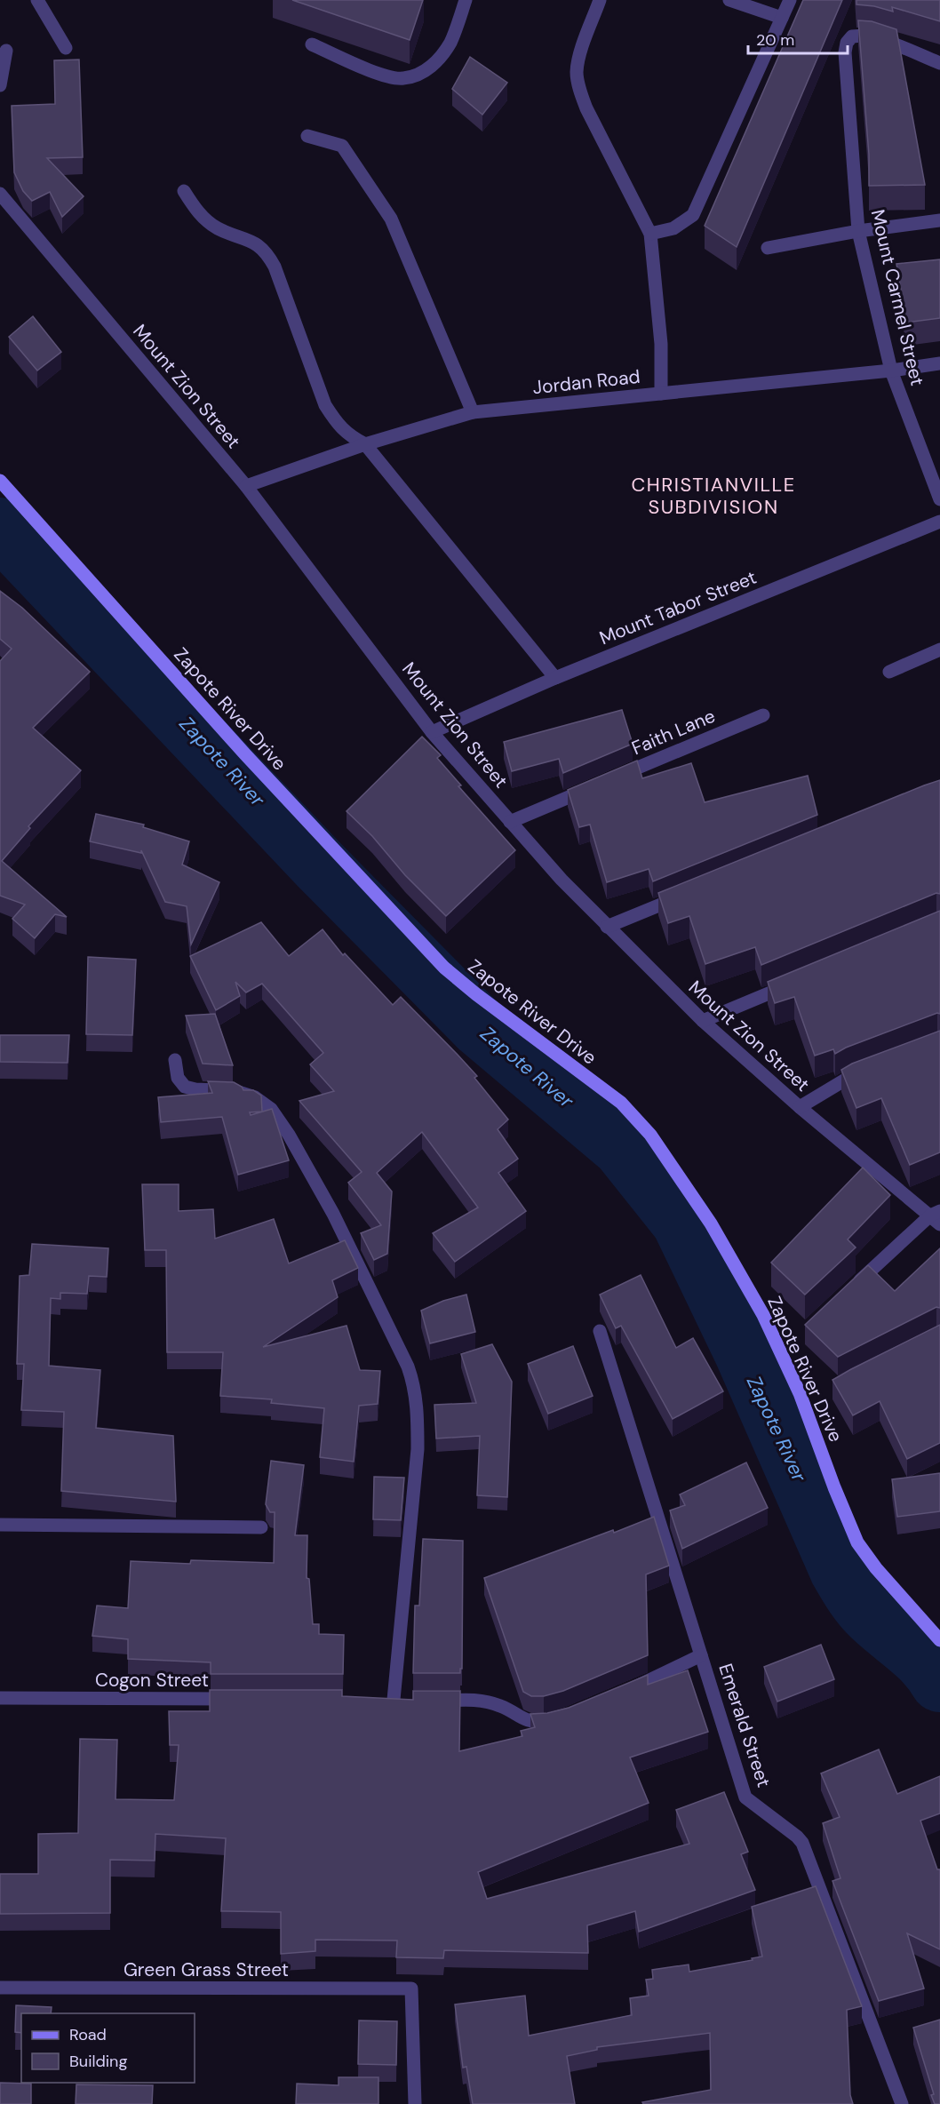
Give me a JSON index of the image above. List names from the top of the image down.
{
  "streets": {
    "street": [
      "Mount Carmel Street",
      "Jordan Road",
      "Mount Zion Street",
      "Mount Tabor Street",
      "Zapote River Drive",
      "Faith Lane",
      "Cogon Street",
      "Emerald Street",
      "Green Grass Street"
    ]
  },
  "crossings": [
    ["Mount Carmel Street", "Jordan Road"],
    ["Jordan Road", "Mount Zion Street"],
    ["Mount Zion Street", "Mount Tabor Street"],
    ["Mount Zion Street", "Faith Lane"]
  ],
  "districts": ["CHRISTIANVILLE SUBDIVISION"],
  "water": ["Zapote River"],
  "legend": ["Road", "Building"],
  "scale_bar": "20 m"
}
